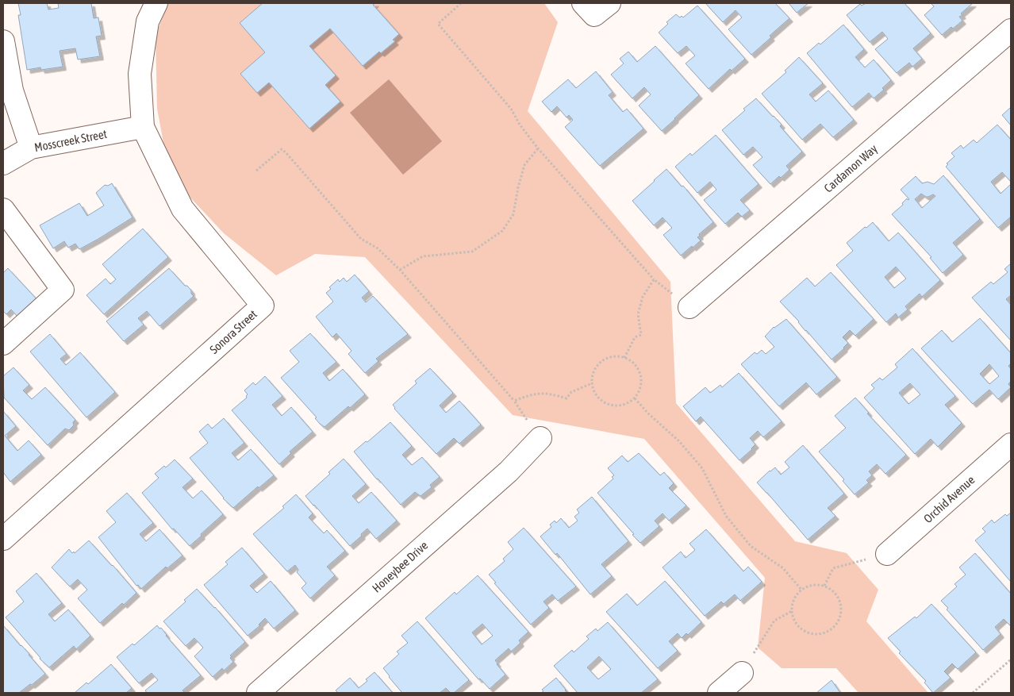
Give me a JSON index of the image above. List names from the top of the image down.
{
  "streets": {
    "street": [
      "Mosscreek Street",
      "Cardamon Way",
      "Sonora Street",
      "Orchid Avenue",
      "Honeybee Drive"
    ]
  },
  "crossings": [
    ["Mosscreek Street", "Sonora Street"]
  ]
}
